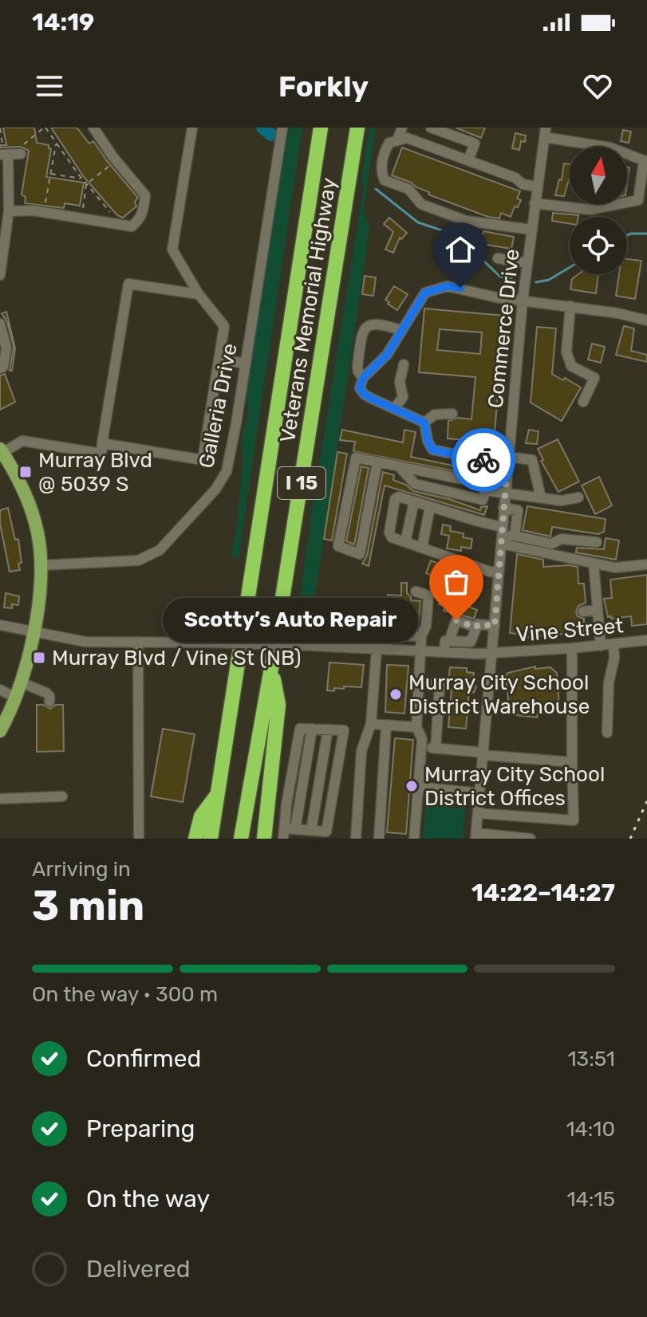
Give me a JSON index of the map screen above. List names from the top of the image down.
{
  "streets": {
    "highway": ["Veterans Memorial Highway", "I 15"],
    "street": ["Commerce Drive", "Galleria Drive", "Vine Street"]
  },
  "crossings": [
    ["Commerce Drive", "Vine Street"]
  ],
  "places": {
    "transit": ["Murray Blvd @ 5039 S", "Murray Blvd / Vine St (NB)"],
    "other": ["Scotty’s Auto Repair", "Murray City School District Warehouse", "Murray City School District Offices"]
  },
  "north": "top",
  "page": {
    "status": "14:19",
    "header": "Forkly",
    "bubble": "Scotty’s Auto Repair",
    "heading": ["3 min", "Arriving in", "14:22–14:27"],
    "bar": "On the way · 300 m",
    "list": [
      ["Confirmed", "13:51"],
      ["Preparing", "14:10"],
      ["On the way", "14:15"],
      "Delivered"
    ]
  }
}
